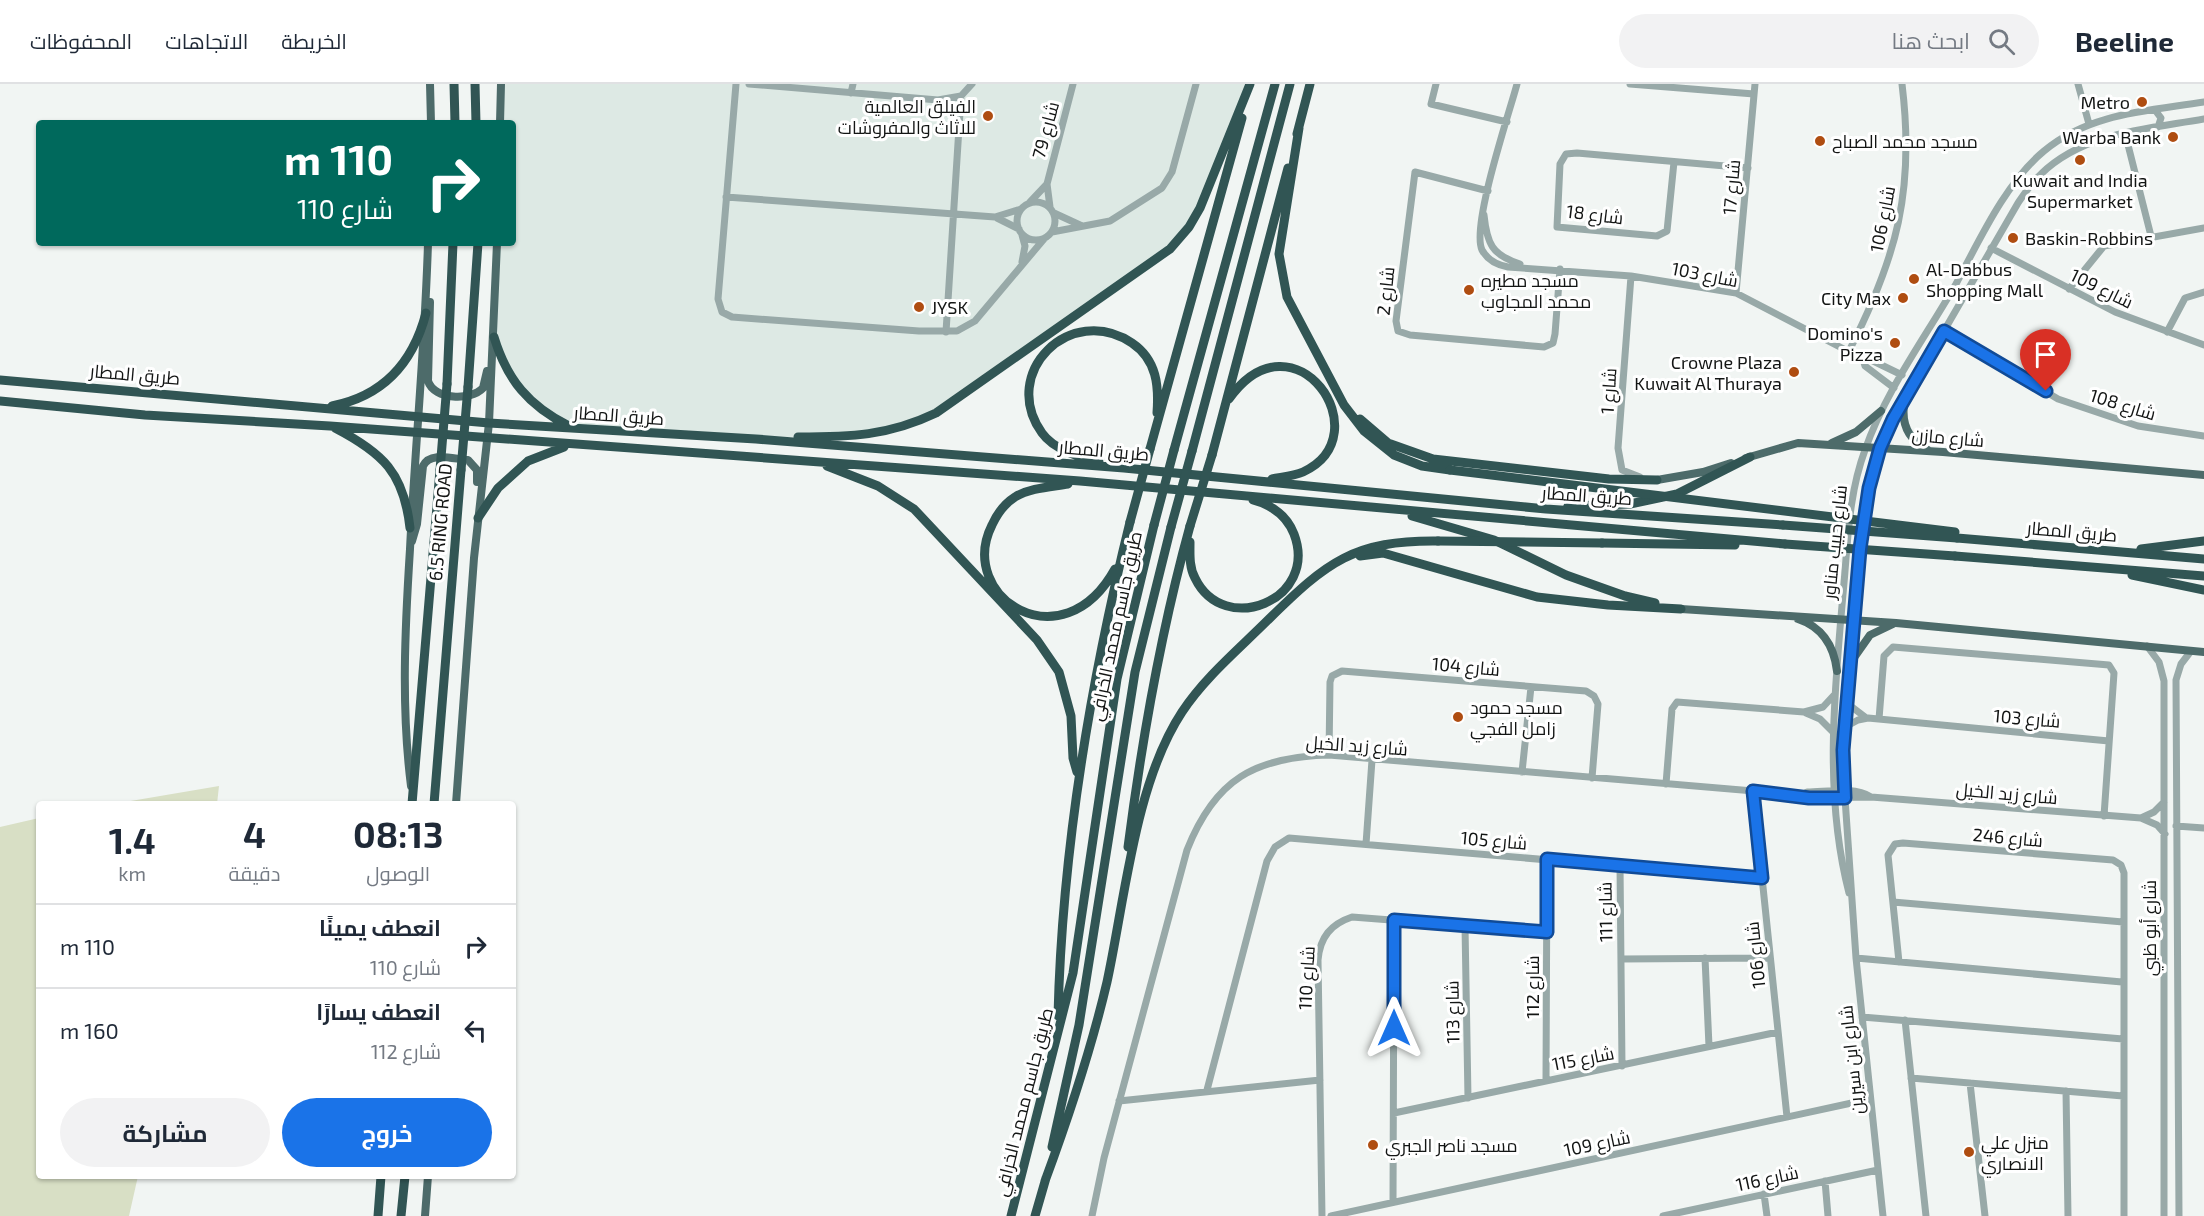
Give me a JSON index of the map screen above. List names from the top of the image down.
{
  "streets": {
    "highway": ["طريق المطار", "6.5 RING ROAD", "طريق جاسم محمد الخرافي"],
    "main road": ["شارع مازن"],
    "street": [
      "شارع 79",
      "شارع 17",
      "شارع 18",
      "شارع 106",
      "شارع 103",
      "شارع 109",
      "شارع 2",
      "شارع 1",
      "شارع 108",
      "شارع حبيب مناور",
      "شارع 104",
      "شارع زيد الخيل",
      "شارع 246",
      "شارع 105",
      "شارع 111",
      "شارع أبو ظبي",
      "شارع 110",
      "شارع 112",
      "شارع 113",
      "شارع 115",
      "شارع ابن سيرين",
      "شارع 116"
    ]
  },
  "crossings": [
    ["شارع 17", "شارع 18"],
    ["شارع 17", "شارع 103"],
    ["شارع 106", "شارع 103"],
    ["شارع 106", "شارع 109"],
    ["شارع 106", "شارع زيد الخيل"],
    ["شارع 106", "شارع 105"],
    ["شارع 106", "شارع 111"],
    ["شارع 106", "شارع 115"],
    ["شارع 103", "شارع 2"],
    ["شارع 103", "شارع 1"],
    ["شارع 103", "شارع حبيب مناور"],
    ["شارع 103", "شارع ابن سيرين"],
    ["شارع 109", "شارع حبيب مناور"],
    ["شارع 109", "شارع ابن سيرين"],
    ["شارع 1", "شارع مازن"],
    ["شارع 108", "شارع حبيب مناور"],
    ["شارع مازن", "شارع حبيب مناور"],
    ["شارع حبيب مناور", "شارع ابن سيرين"],
    ["شارع 104", "شارع زيد الخيل"],
    ["شارع زيد الخيل", "شارع ابن سيرين"],
    ["شارع 105", "شارع 111"],
    ["شارع 105", "شارع 112"],
    ["شارع 111", "شارع 115"],
    ["شارع 110", "شارع 112"],
    ["شارع 110", "شارع 113"],
    ["شارع 112", "شارع 115"],
    ["شارع 113", "شارع 115"],
    ["شارع ابن سيرين", "شارع 116"]
  ],
  "places": [
    "Metro",
    "الفيلق العالمية للاثاث والمفروشات",
    "Warba Bank",
    "مسجد محمد الصباح",
    "Kuwait and India Supermarket",
    "Baskin-Robbins",
    "Al-Dabbus Shopping Mall",
    "مسجد مطيره محمد المجاوب",
    "City Max",
    "JYSK",
    "Domino's Pizza",
    "Crowne Plaza Kuwait Al Thuraya",
    "مسجد حمود زامل الفجي",
    "مسجد ناصر الجبري",
    "منزل علي الانصاري"
  ],
  "page": {
    "header": "Beeline",
    "search": "ابحث هنا",
    "nav": ["الخريطة", "الاتجاهات", "المحفوظات"],
    "turn": ["110 m", "شارع 110"],
    "eta": [
      "08:13",
      "الوصول",
      "4",
      "دقيقة",
      "1.4",
      "km"
    ],
    "list": [
      {
        "name": "انعطف يمينًا",
        "note": "شارع 110",
        "value": "110 m"
      },
      {
        "name": "انعطف يسارًا",
        "note": "شارع 112",
        "value": "160 m"
      }
    ],
    "buttons": ["خروج", "مشاركة"]
  }
}
